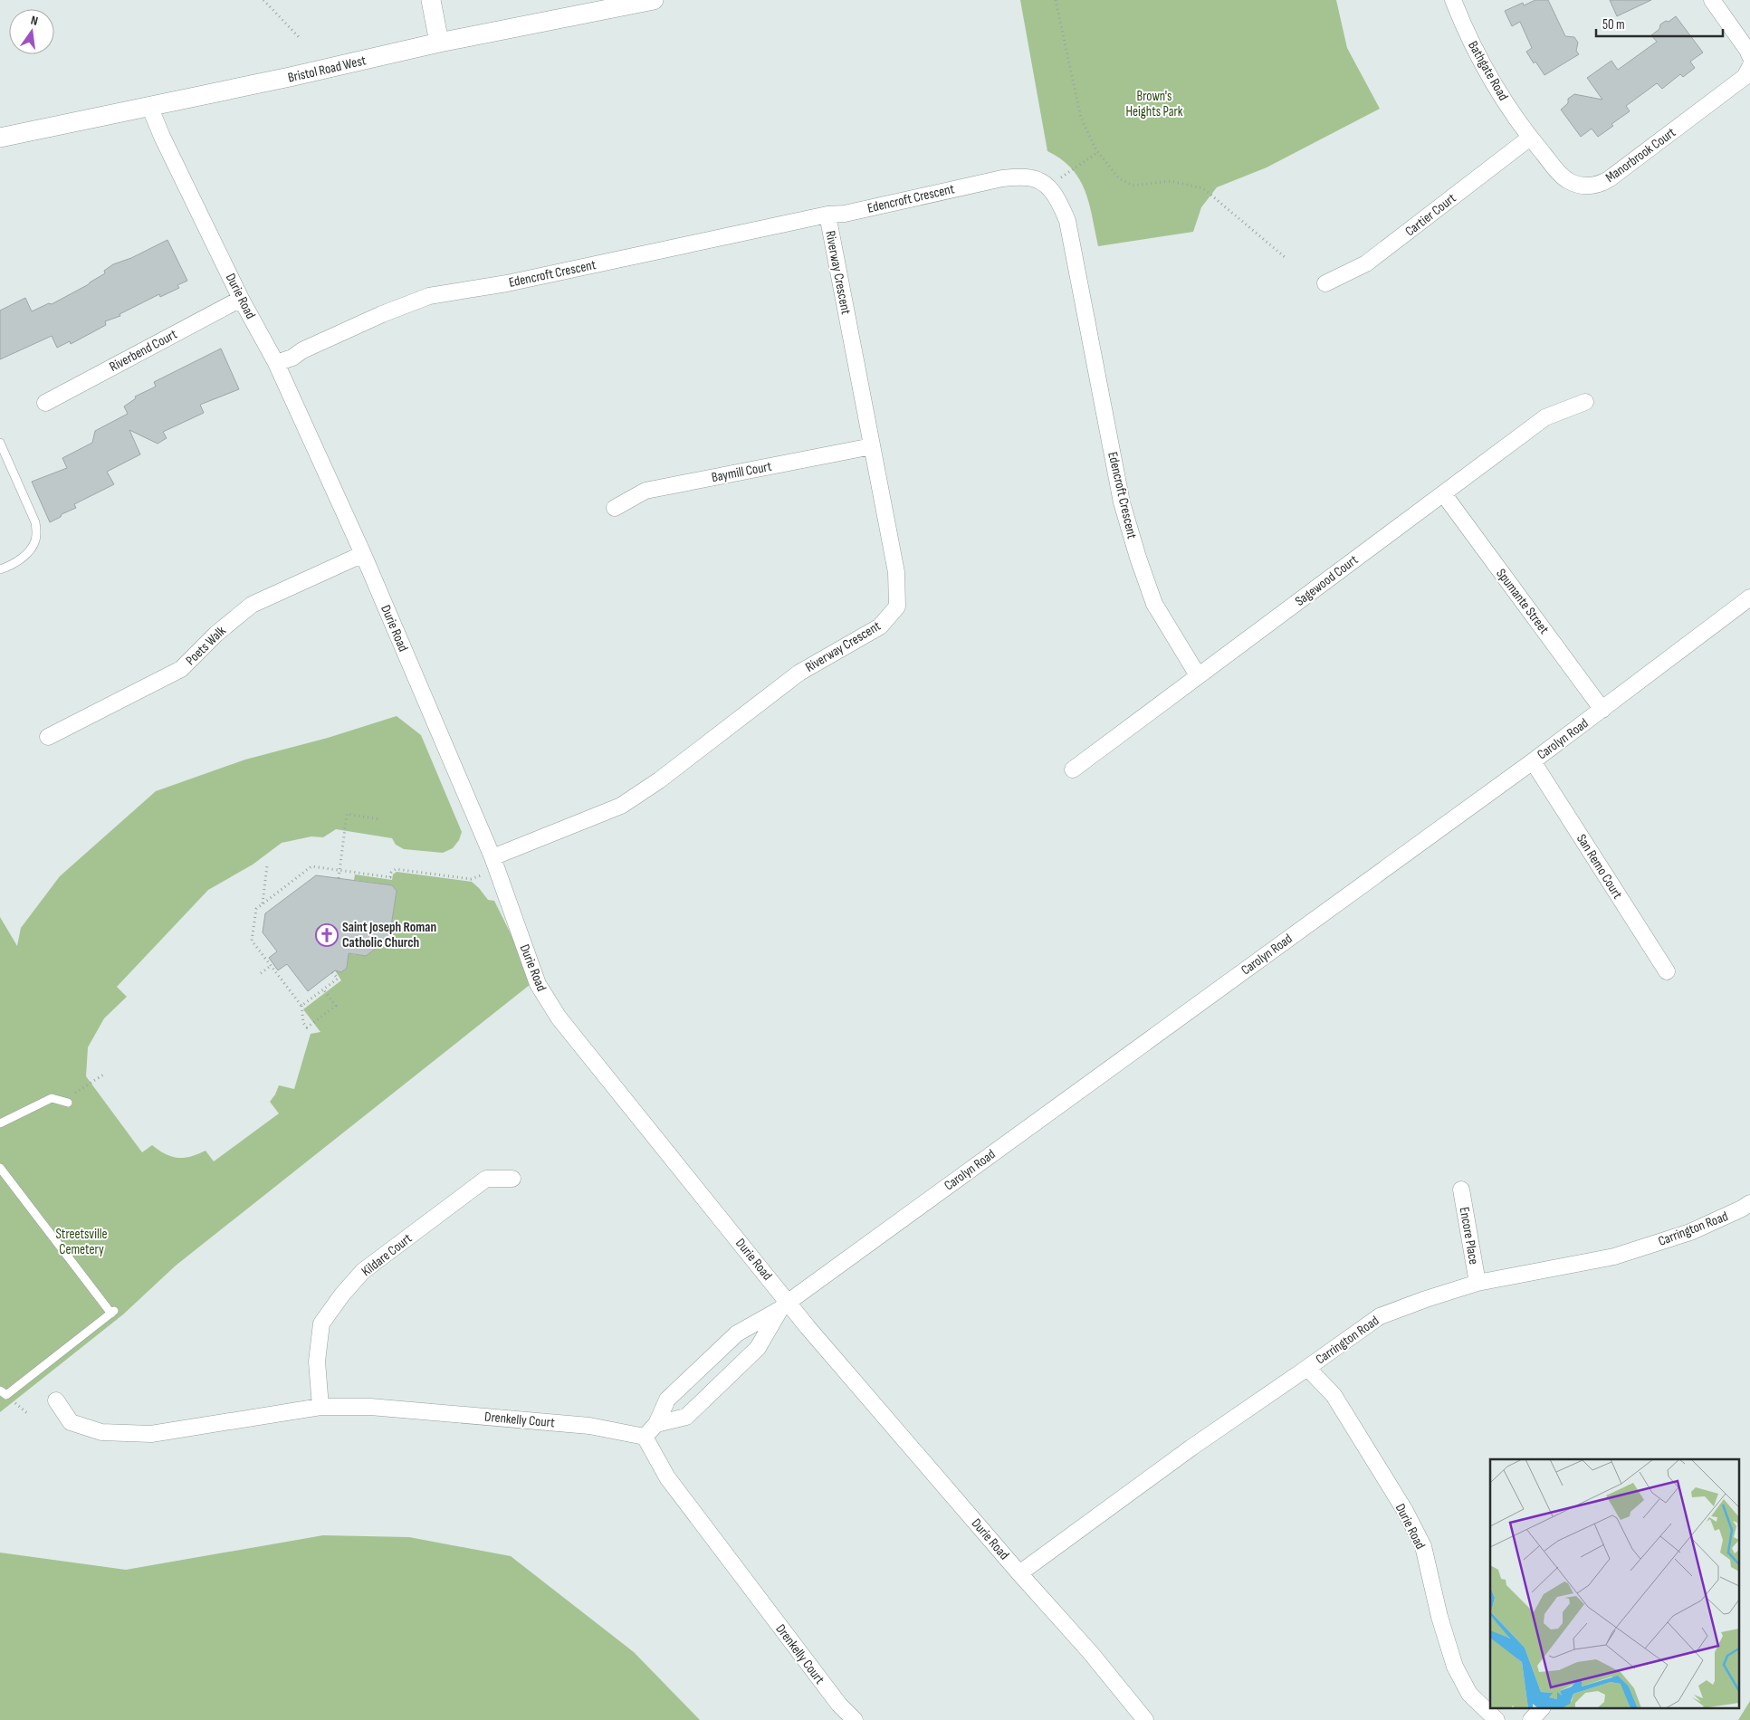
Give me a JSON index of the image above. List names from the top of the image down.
{
  "streets": {
    "street": [
      "Bristol Road West",
      "Bathgate Road",
      "Manorbrook Court",
      "Edencroft Crescent",
      "Cartier Court",
      "Riverway Crescent",
      "Durie Road",
      "Riverbend Court",
      "Baymill Court",
      "Sagewood Court",
      "Spumante Street",
      "Poets Walk",
      "Carolyn Road",
      "San Remo Court",
      "Carrington Road",
      "Encore Place",
      "Kildare Court",
      "Drenkelly Court"
    ]
  },
  "crossings": [
    ["Bristol Road West", "Durie Road"],
    ["Bathgate Road", "Manorbrook Court"],
    ["Bathgate Road", "Cartier Court"],
    ["Manorbrook Court", "Cartier Court"],
    ["Edencroft Crescent", "Riverway Crescent"],
    ["Edencroft Crescent", "Durie Road"],
    ["Edencroft Crescent", "Sagewood Court"],
    ["Riverway Crescent", "Durie Road"],
    ["Riverway Crescent", "Baymill Court"],
    ["Durie Road", "Riverbend Court"],
    ["Durie Road", "Poets Walk"],
    ["Durie Road", "Carolyn Road"],
    ["Durie Road", "Carrington Road"],
    ["Sagewood Court", "Spumante Street"],
    ["Spumante Street", "Carolyn Road"],
    ["Carolyn Road", "San Remo Court"],
    ["Carolyn Road", "Drenkelly Court"],
    ["Carrington Road", "Encore Place"],
    ["Kildare Court", "Drenkelly Court"]
  ],
  "parks": ["Brown's Heights Park", "Streetsville Cemetery"],
  "places": {
    "church": ["Saint Joseph Roman Catholic Church"]
  },
  "scale_bar": "50 m",
  "north": "top"
}
